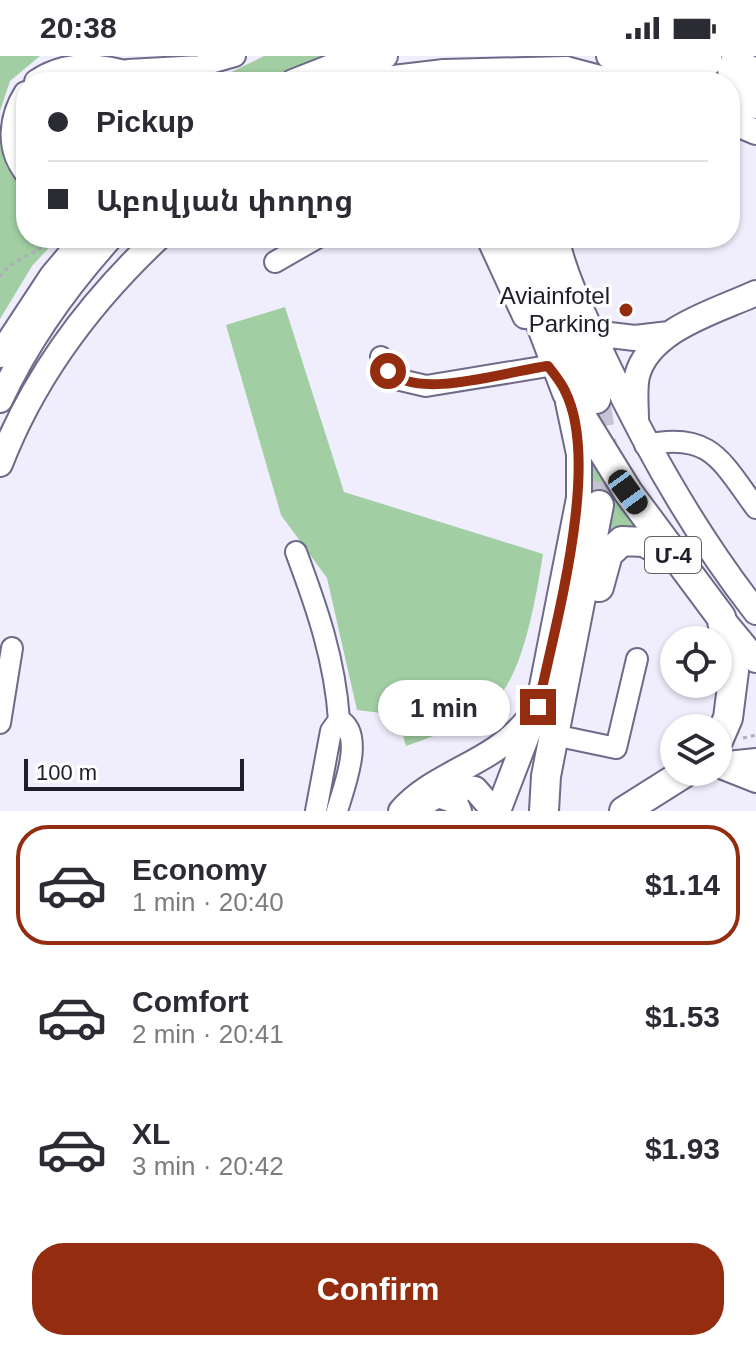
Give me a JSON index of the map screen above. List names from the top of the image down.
{
  "streets": {
    "highway": ["Մ-4"]
  },
  "places": ["Aviainfotel Parking"],
  "scale_bar": "100 m",
  "page": {
    "status": "20:38",
    "banner": ["Pickup", "Աբովյան փողոց"],
    "bubble": "1 min",
    "scale": "100 m",
    "list": [
      {
        "name": "Economy",
        "note": "1 min · 20:40",
        "value": "$1.14"
      },
      {
        "name": "Comfort",
        "note": "2 min · 20:41",
        "value": "$1.53"
      },
      {
        "name": "XL",
        "note": "3 min · 20:42",
        "value": "$1.93"
      }
    ],
    "buttons": "Confirm"
  }
}
